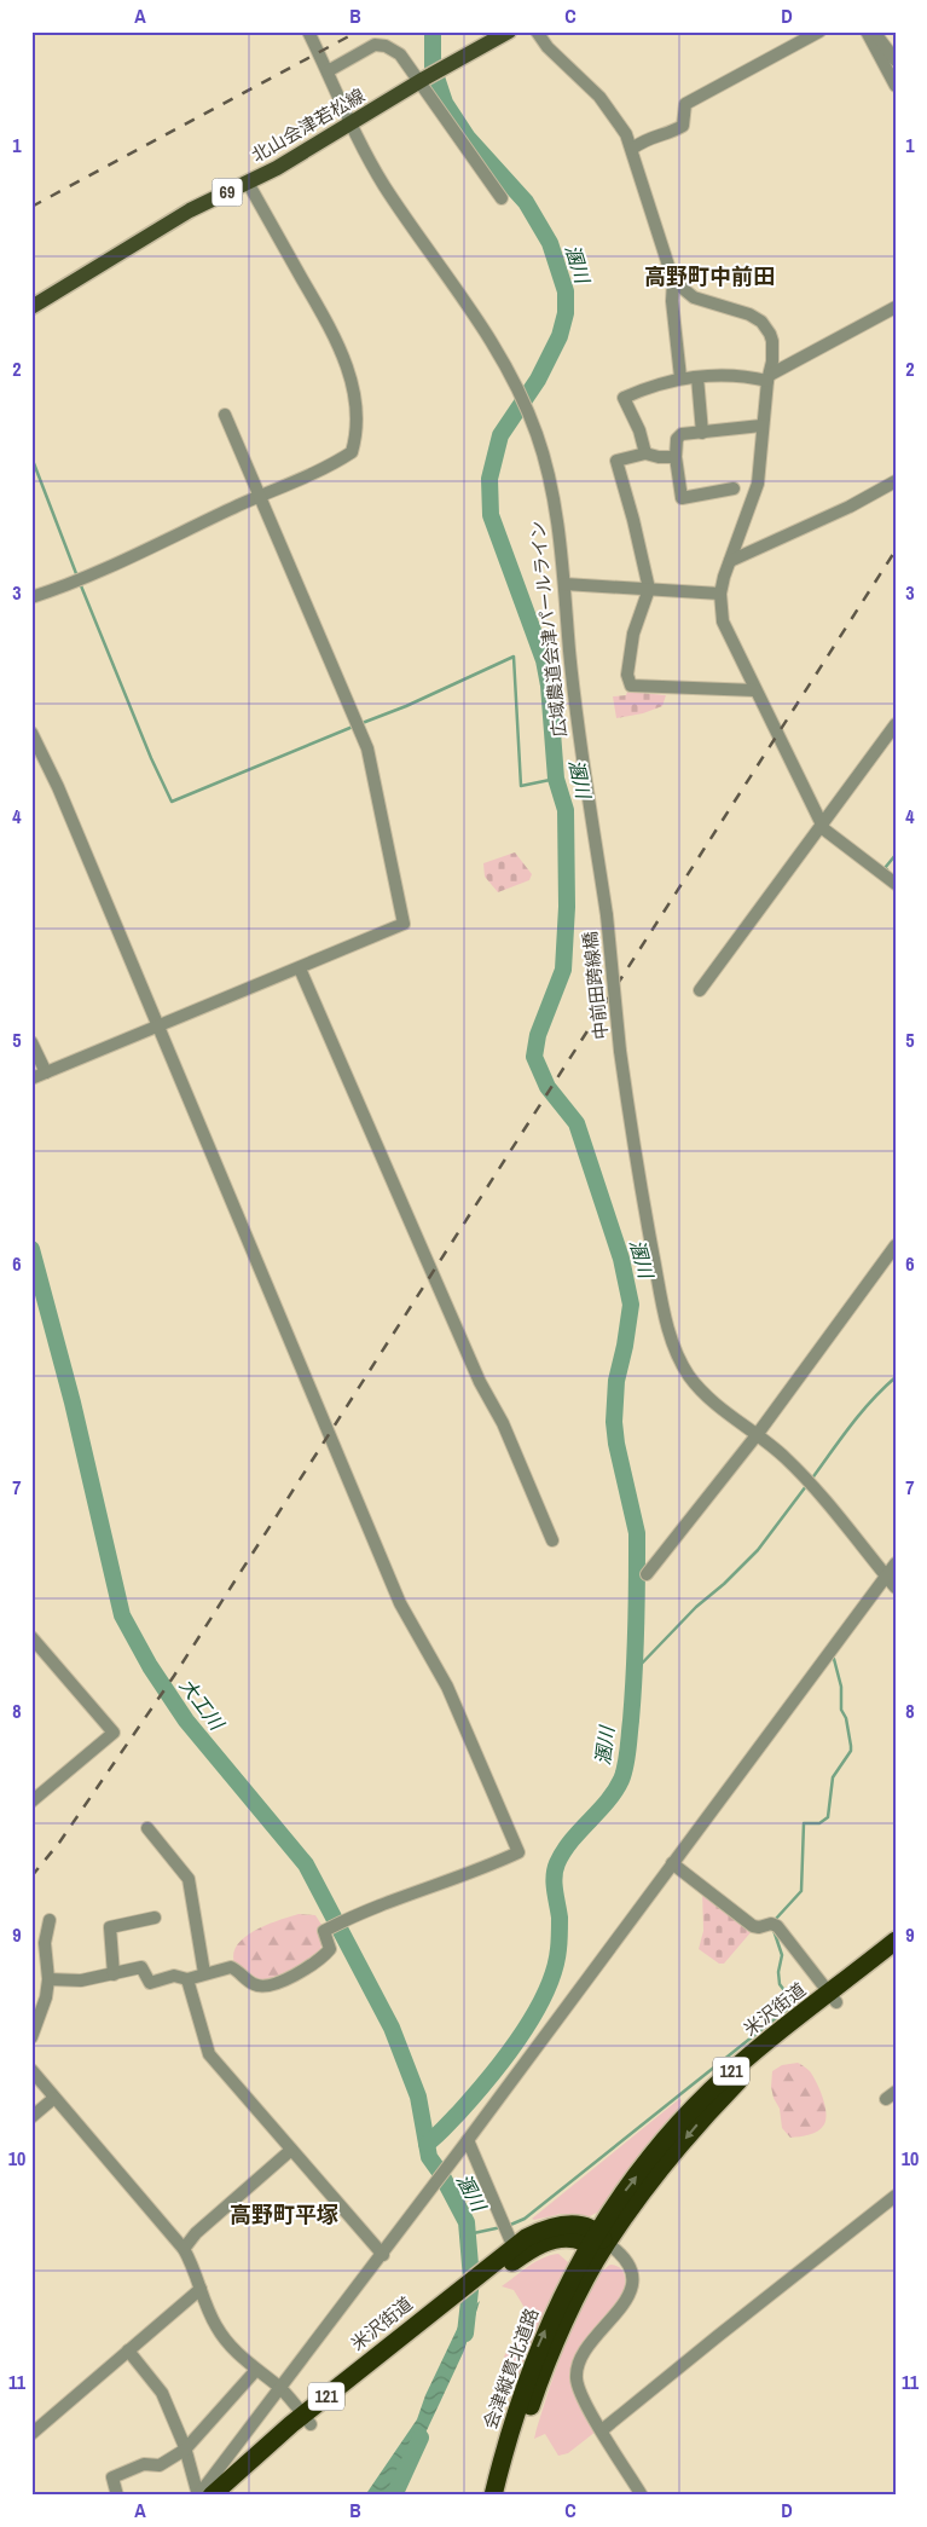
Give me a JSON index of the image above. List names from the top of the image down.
{
  "streets": {
    "highway": ["米沢街道", "121", "会津縦貫北道路"],
    "main road": ["北山会津若松線", "69"],
    "street": ["広域農道会津パールライン", "中前田跨線橋"]
  },
  "crossings": [
    ["北山会津若松線", "広域農道会津パールライン"],
    ["広域農道会津パールライン", "中前田跨線橋"],
    ["米沢街道", "会津縦貫北道路"]
  ],
  "districts": ["高野町中前田", "高野町平塚"],
  "water": ["溷川", "大工川"],
  "grid": {
    "columns": [
      "A",
      "B",
      "C",
      "D"
    ],
    "rows": [
      "1",
      "2",
      "3",
      "4",
      "5",
      "6",
      "7",
      "8",
      "9",
      "10",
      "11"
    ]
  }
}
